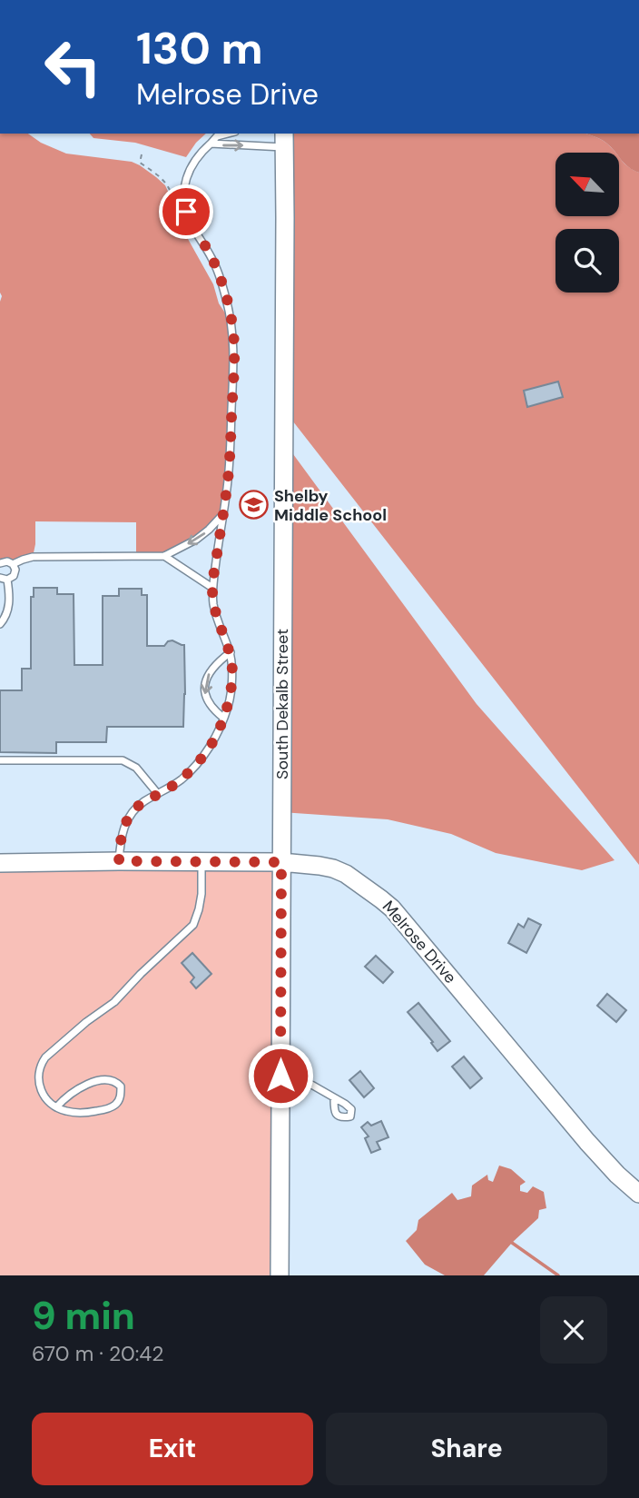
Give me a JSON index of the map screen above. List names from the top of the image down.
{
  "streets": {
    "main road": ["South Dekalb Street", "Melrose Drive"]
  },
  "crossings": [
    ["South Dekalb Street", "Melrose Drive"]
  ],
  "places": {
    "school or university": ["Shelby Middle School"]
  },
  "north": "top left",
  "page": {
    "turn": ["130 m", "Melrose Drive"],
    "heading": ["9 min", "670 m · 20:42"],
    "buttons": ["Exit", "Share"]
  }
}
